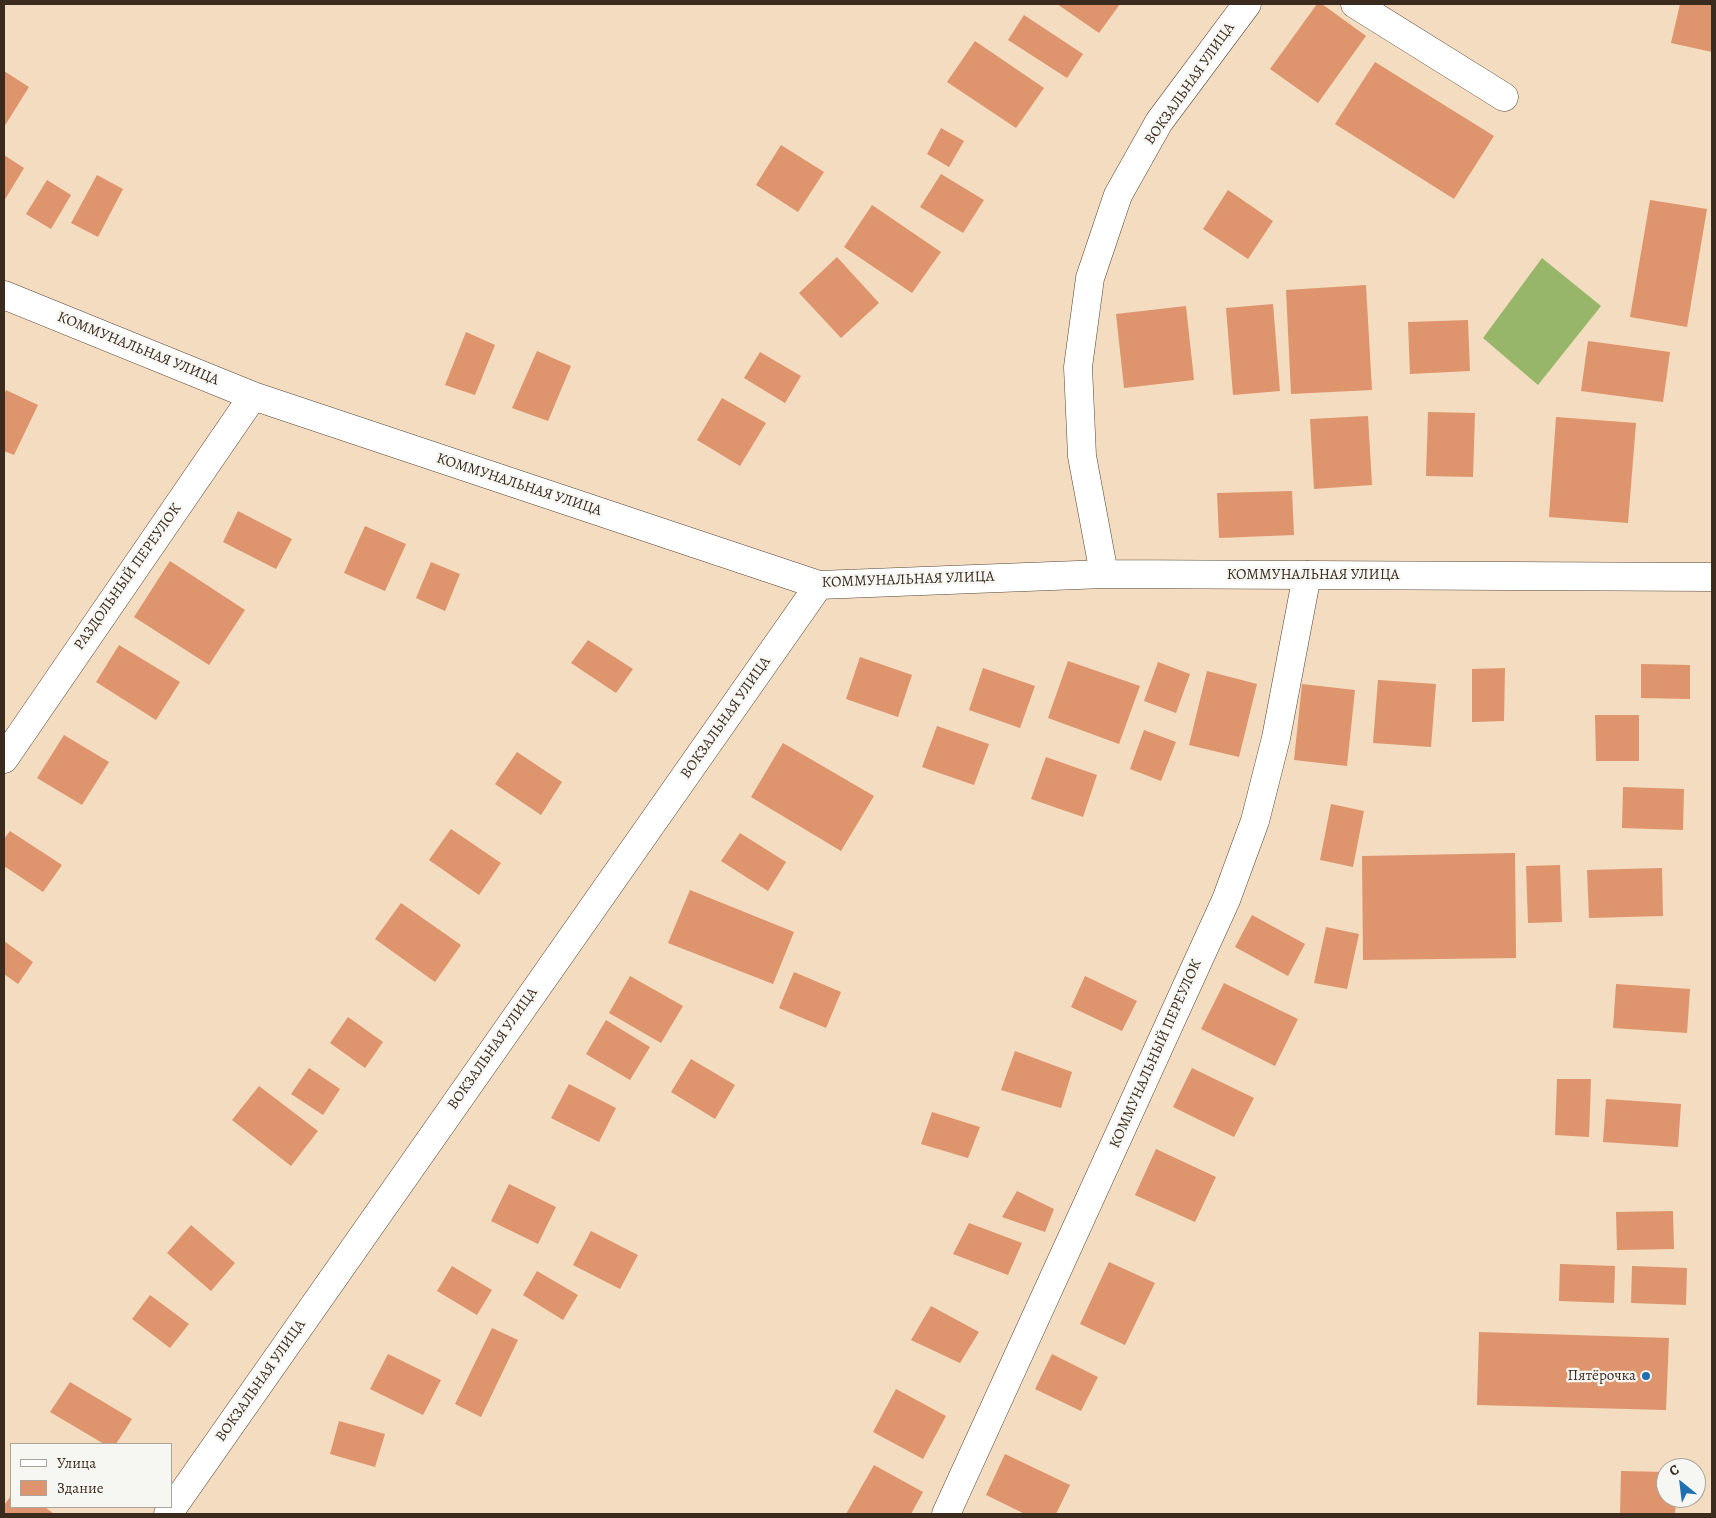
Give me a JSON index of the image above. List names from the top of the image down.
{
  "streets": {
    "street": [
      "ВОКЗАЛЬНАЯ УЛИЦА",
      "КОММУНАЛЬНАЯ УЛИЦА",
      "РАЗДОЛЬНЫЙ ПЕРЕУЛОК",
      "КОММУНАЛЬНЫЙ ПЕРЕУЛОК"
    ]
  },
  "crossings": [
    ["ВОКЗАЛЬНАЯ УЛИЦА", "КОММУНАЛЬНАЯ УЛИЦА"],
    ["КОММУНАЛЬНАЯ УЛИЦА", "РАЗДОЛЬНЫЙ ПЕРЕУЛОК"],
    ["КОММУНАЛЬНАЯ УЛИЦА", "КОММУНАЛЬНЫЙ ПЕРЕУЛОК"]
  ],
  "places": ["Пятёрочка"],
  "legend": ["Улица", "Здание"],
  "north": "top left"
}
